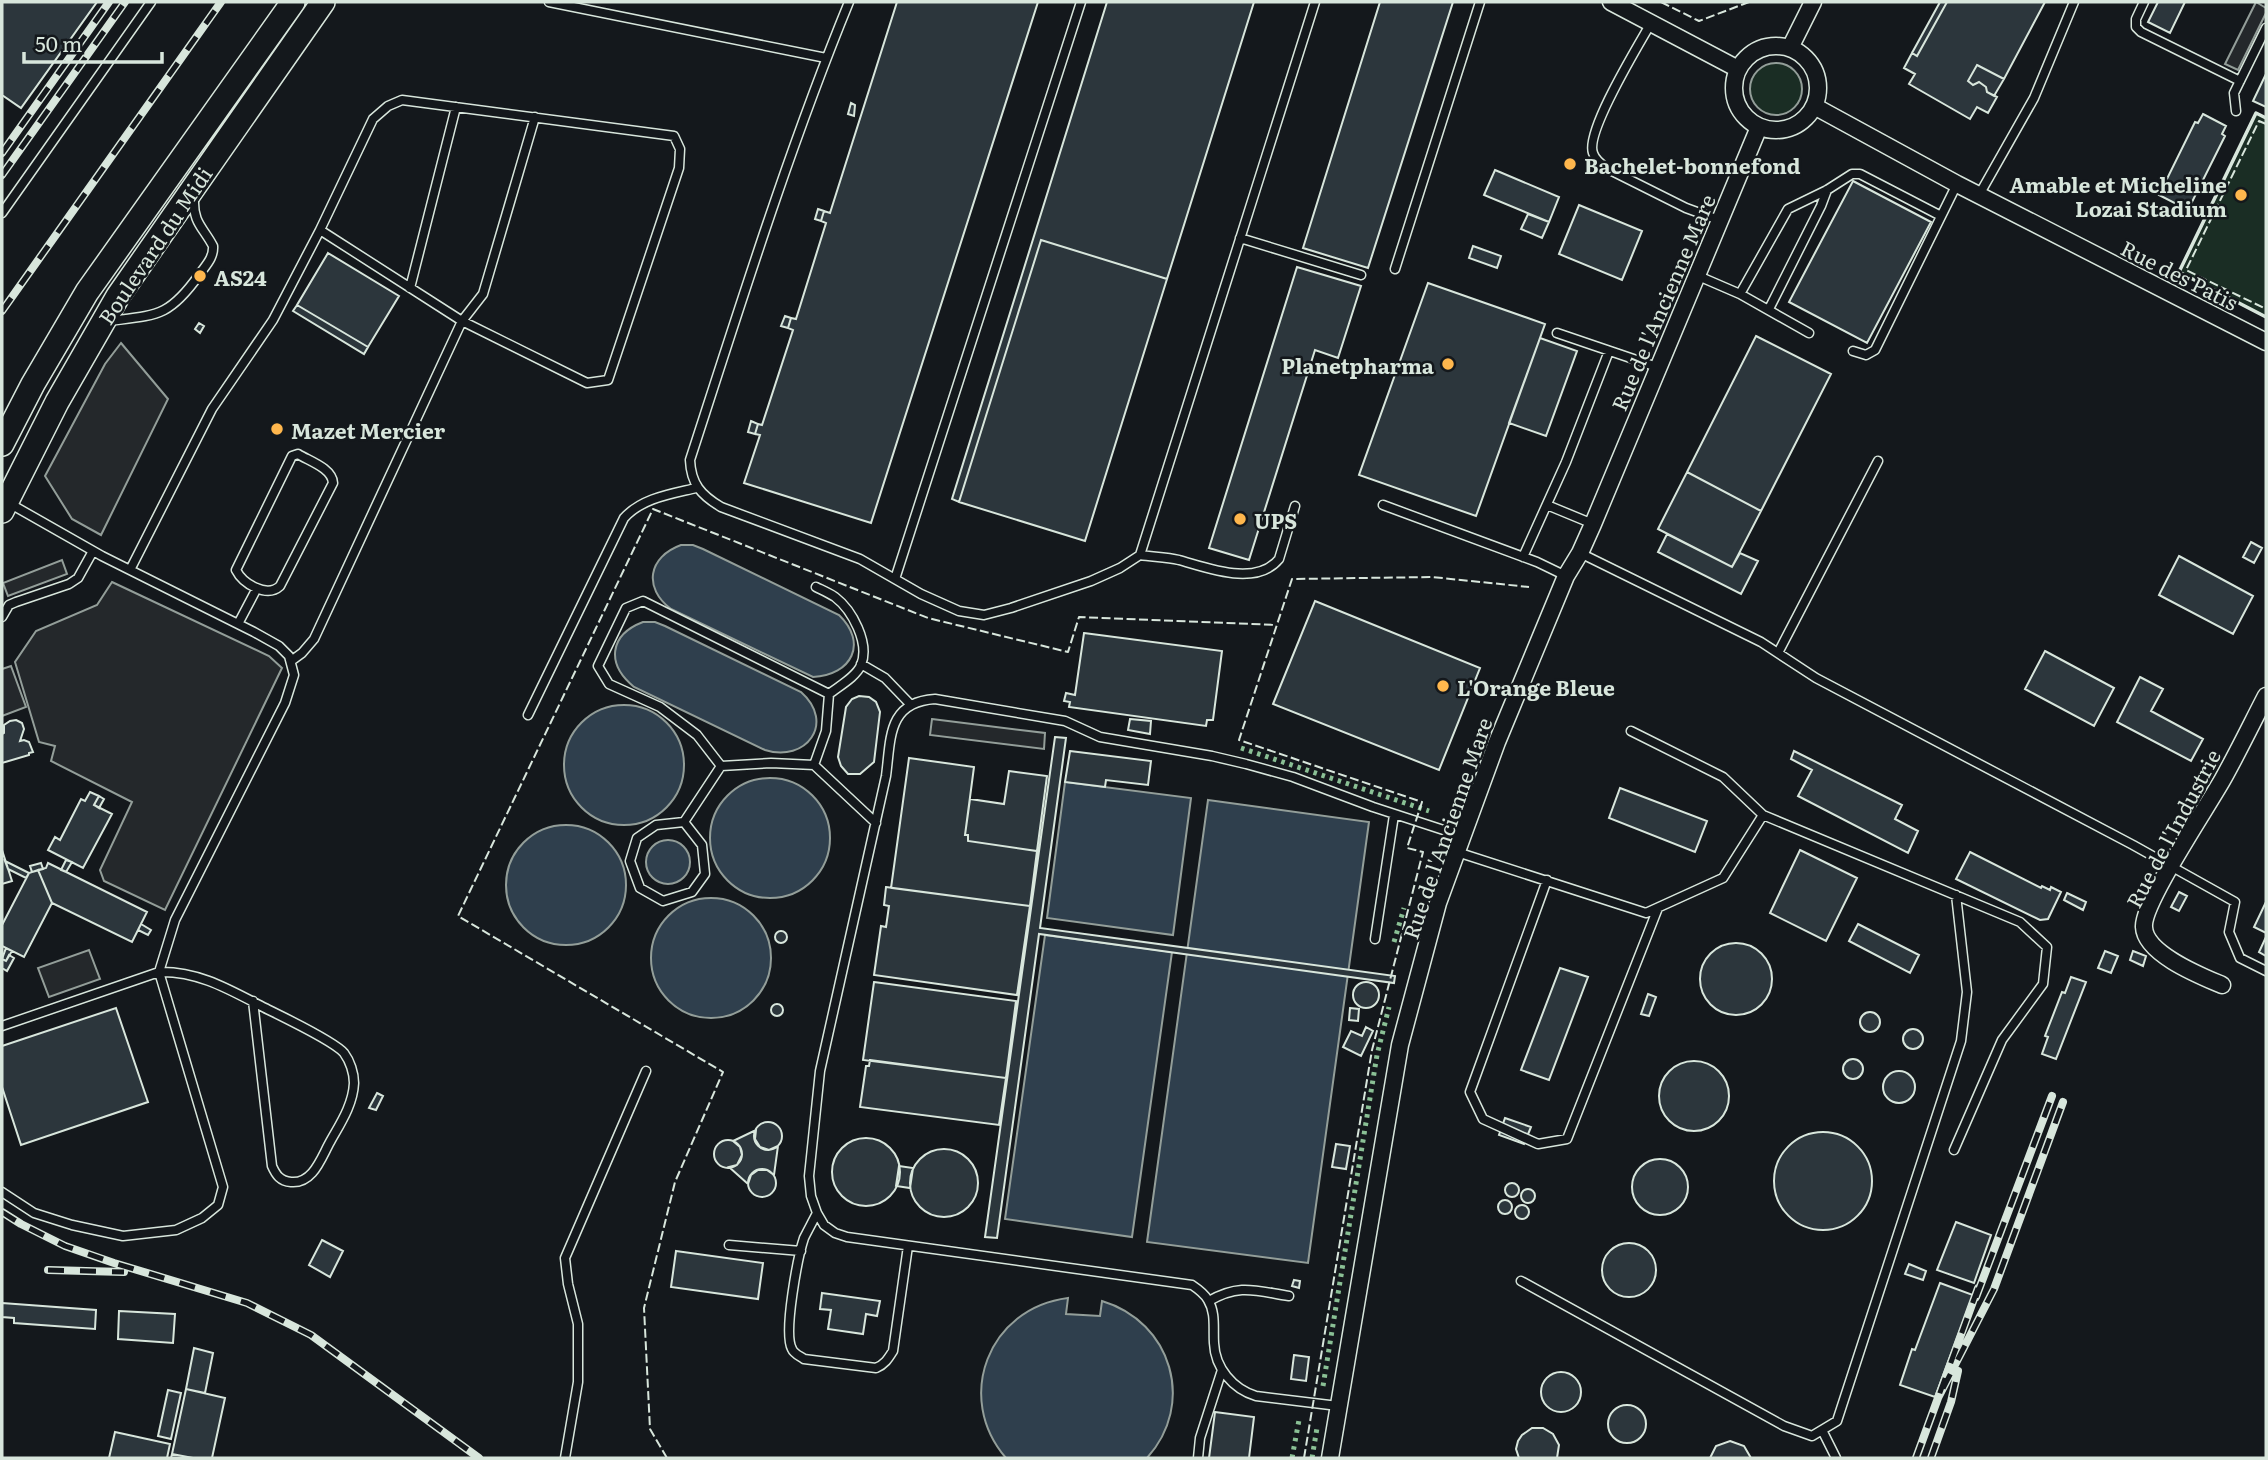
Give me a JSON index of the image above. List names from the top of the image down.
{
  "streets": {
    "main road": ["Boulevard du Midi"],
    "street": ["Rue des Patis", "Rue de l'Ancienne Mare", "Rue de l'Industrie"]
  },
  "crossings": [
    ["Rue des Patis", "Rue de l'Ancienne Mare"]
  ],
  "places": [
    "Bachelet-bonnefond",
    "Amable et Micheline Lozai Stadium",
    "AS24",
    "Planetpharma",
    "Mazet Mercier",
    "UPS",
    "L'Orange Bleue"
  ],
  "scale_bar": "50 m"
}
